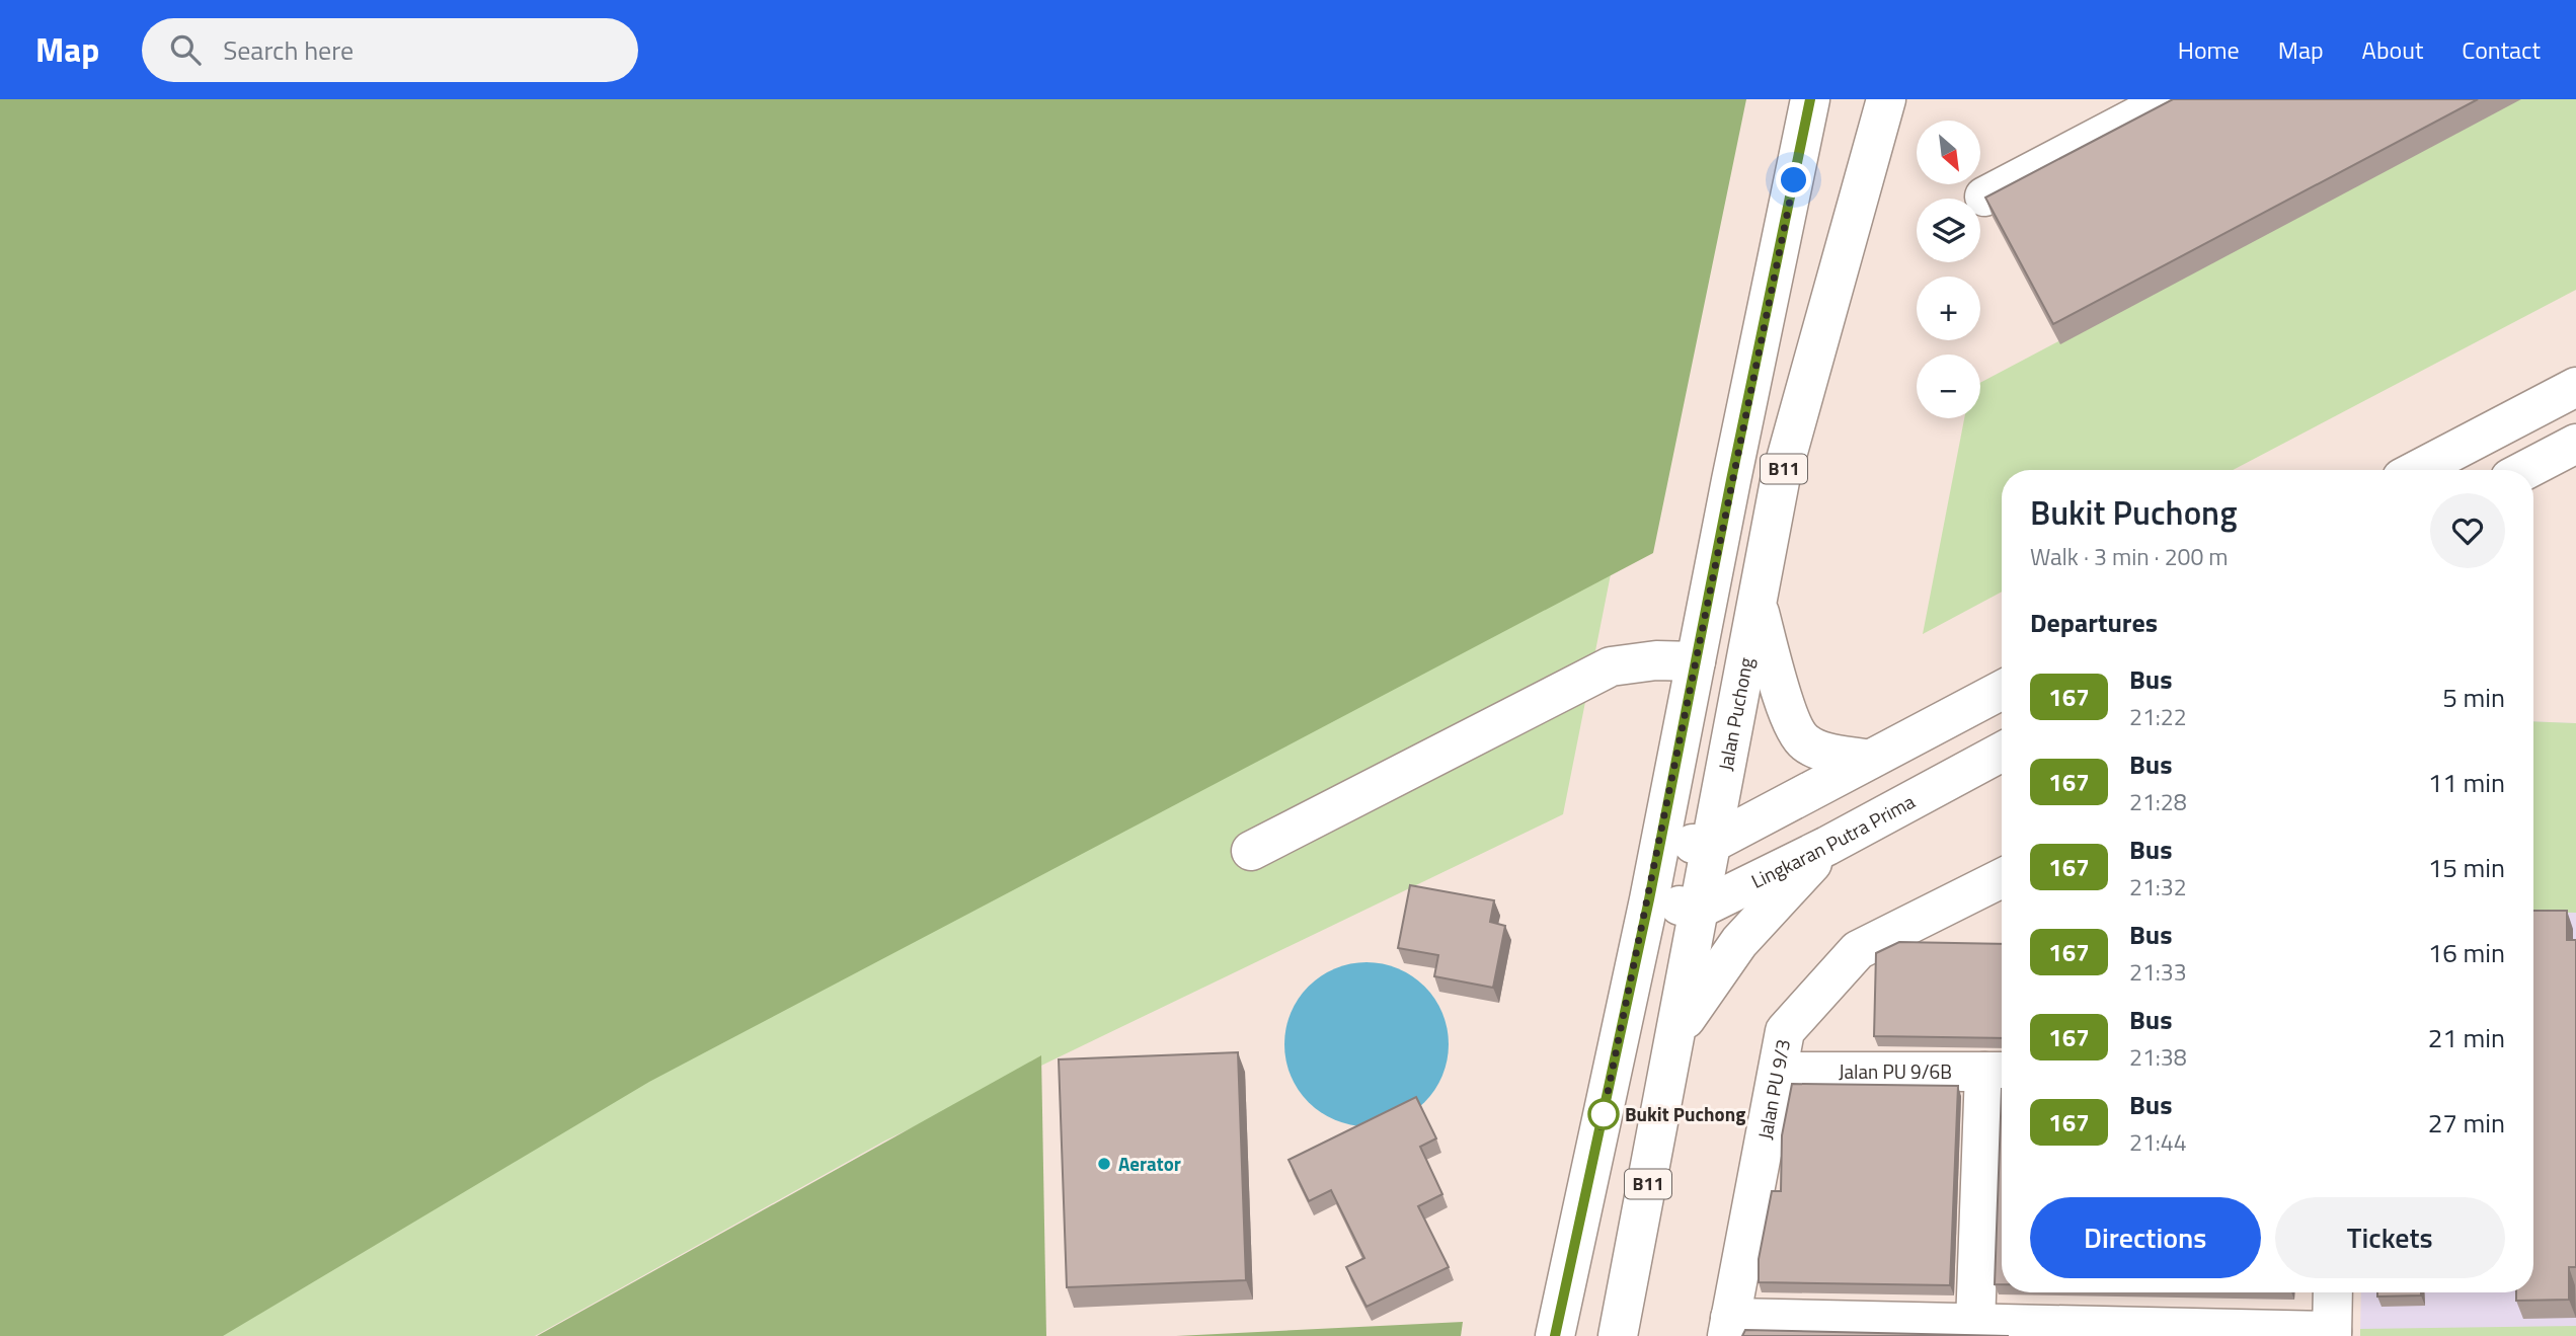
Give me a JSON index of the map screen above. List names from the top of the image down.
{
  "streets": {
    "main road": [
      "B11",
      "Jalan Puchong",
      "Lingkaran Putra Prima",
      "Jalan PU 9/6B",
      "Jalan PU 9/3"
    ]
  },
  "crossings": [
    ["Jalan Puchong", "Lingkaran Putra Prima"],
    ["Jalan PU 9/6B", "Jalan PU 9/3"]
  ],
  "places": ["Bukit Puchong", "Aerator"],
  "lines": ["bus line 167"],
  "north": "bottom right",
  "page": {
    "header": "Map",
    "search": "Search here",
    "nav": [
      "Home",
      "Map",
      "About",
      "Contact"
    ],
    "map_buttons": ["+", "−"],
    "heading": [
      ["Bukit Puchong", "Walk · 3 min · 200 m"],
      "Departures"
    ],
    "list": [
      {
        "mark": "167",
        "name": "Bus",
        "note": "21:22",
        "value": "5 min"
      },
      {
        "mark": "167",
        "name": "Bus",
        "note": "21:28",
        "value": "11 min"
      },
      {
        "mark": "167",
        "name": "Bus",
        "note": "21:32",
        "value": "15 min"
      },
      {
        "mark": "167",
        "name": "Bus",
        "note": "21:33",
        "value": "16 min"
      },
      {
        "mark": "167",
        "name": "Bus",
        "note": "21:38",
        "value": "21 min"
      },
      {
        "mark": "167",
        "name": "Bus",
        "note": "21:44",
        "value": "27 min"
      }
    ],
    "buttons": ["Directions", "Tickets"]
  }
}
